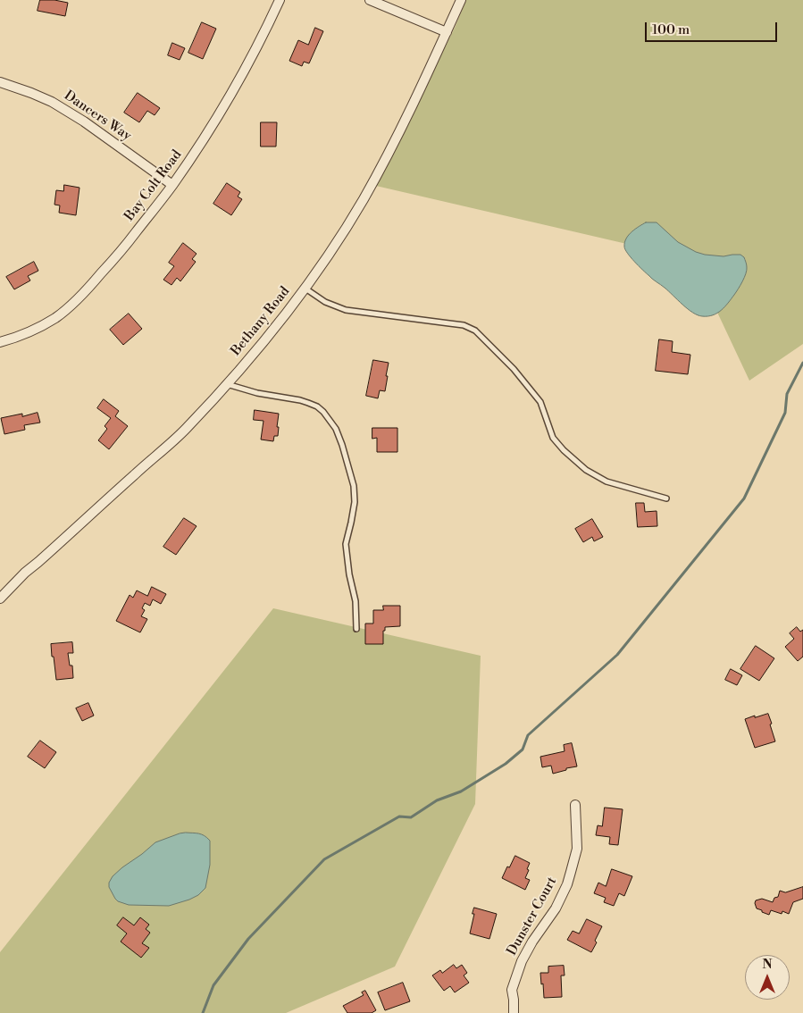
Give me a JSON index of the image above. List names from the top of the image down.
{
  "streets": {
    "street": [
      "Dancers Way",
      "Bay Colt Road",
      "Bethany Road",
      "Dunster Court"
    ]
  },
  "crossings": [
    ["Dancers Way", "Bay Colt Road"]
  ],
  "scale_bar": "100 m",
  "north": "top"
}
